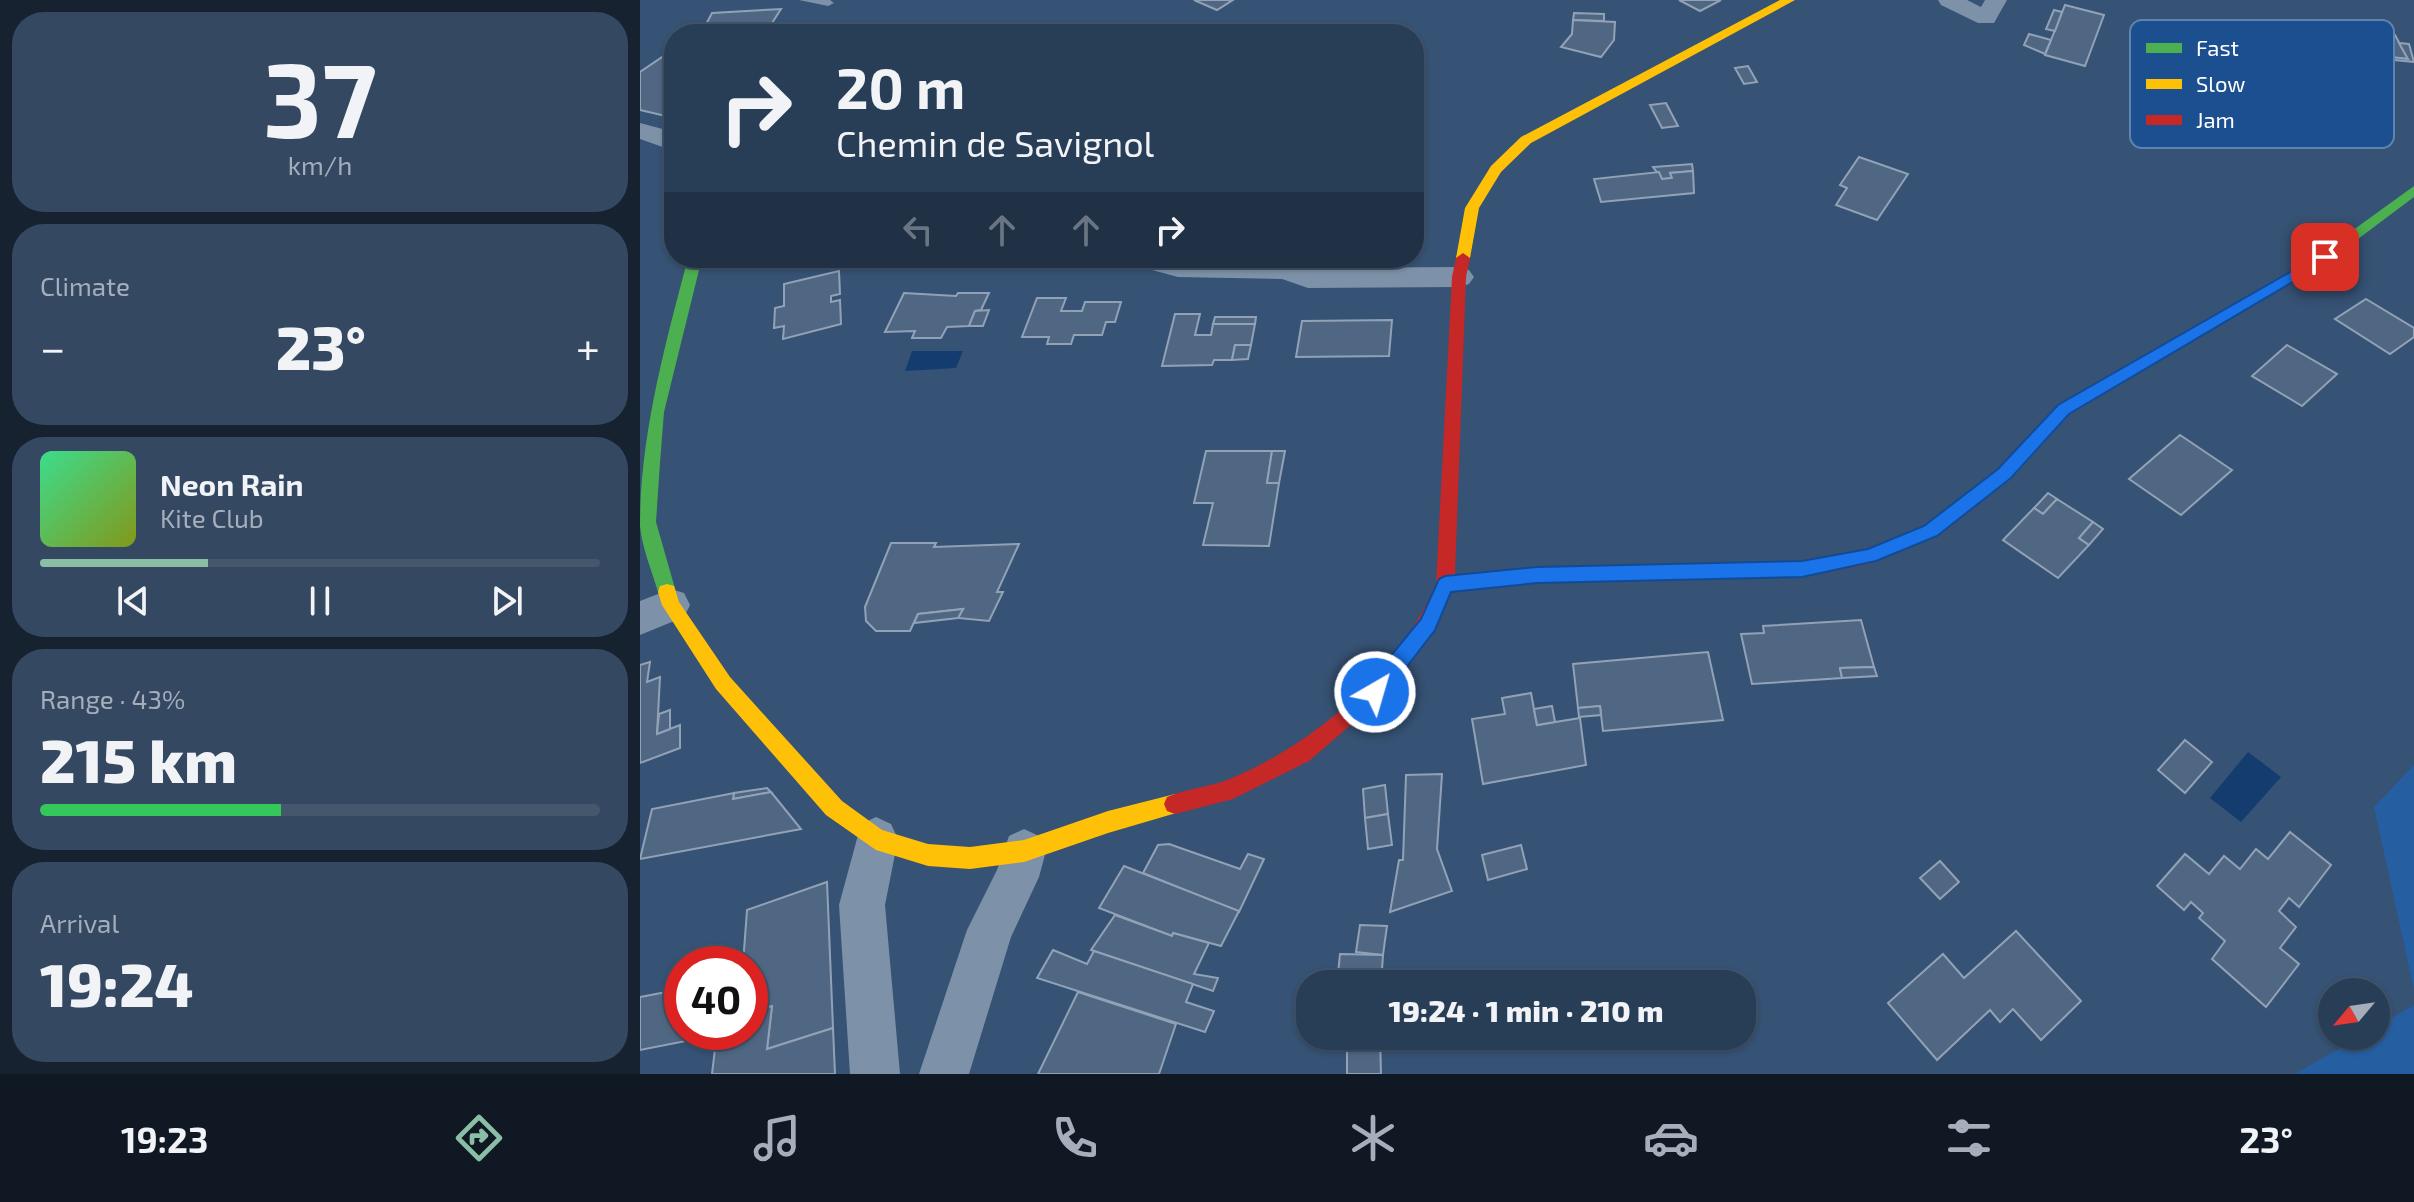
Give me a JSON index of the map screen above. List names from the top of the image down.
{
  "legend": ["Fast", "Slow", "Jam"],
  "north": "bottom left",
  "page": {
    "tile": [
      ["37", "km/h"],
      "Climate",
      ["Range · 43%", "215 km"],
      ["Arrival", "19:24"]
    ],
    "turn": ["20 m", "Chemin de Savignol"],
    "heat": ["−", "23°", "+"],
    "song": ["Neon Rain", "Kite Club"],
    "limit": "40",
    "trip": "19:24 · 1 min · 210 m",
    "tabs": ["19:23", "23°"]
  }
}
